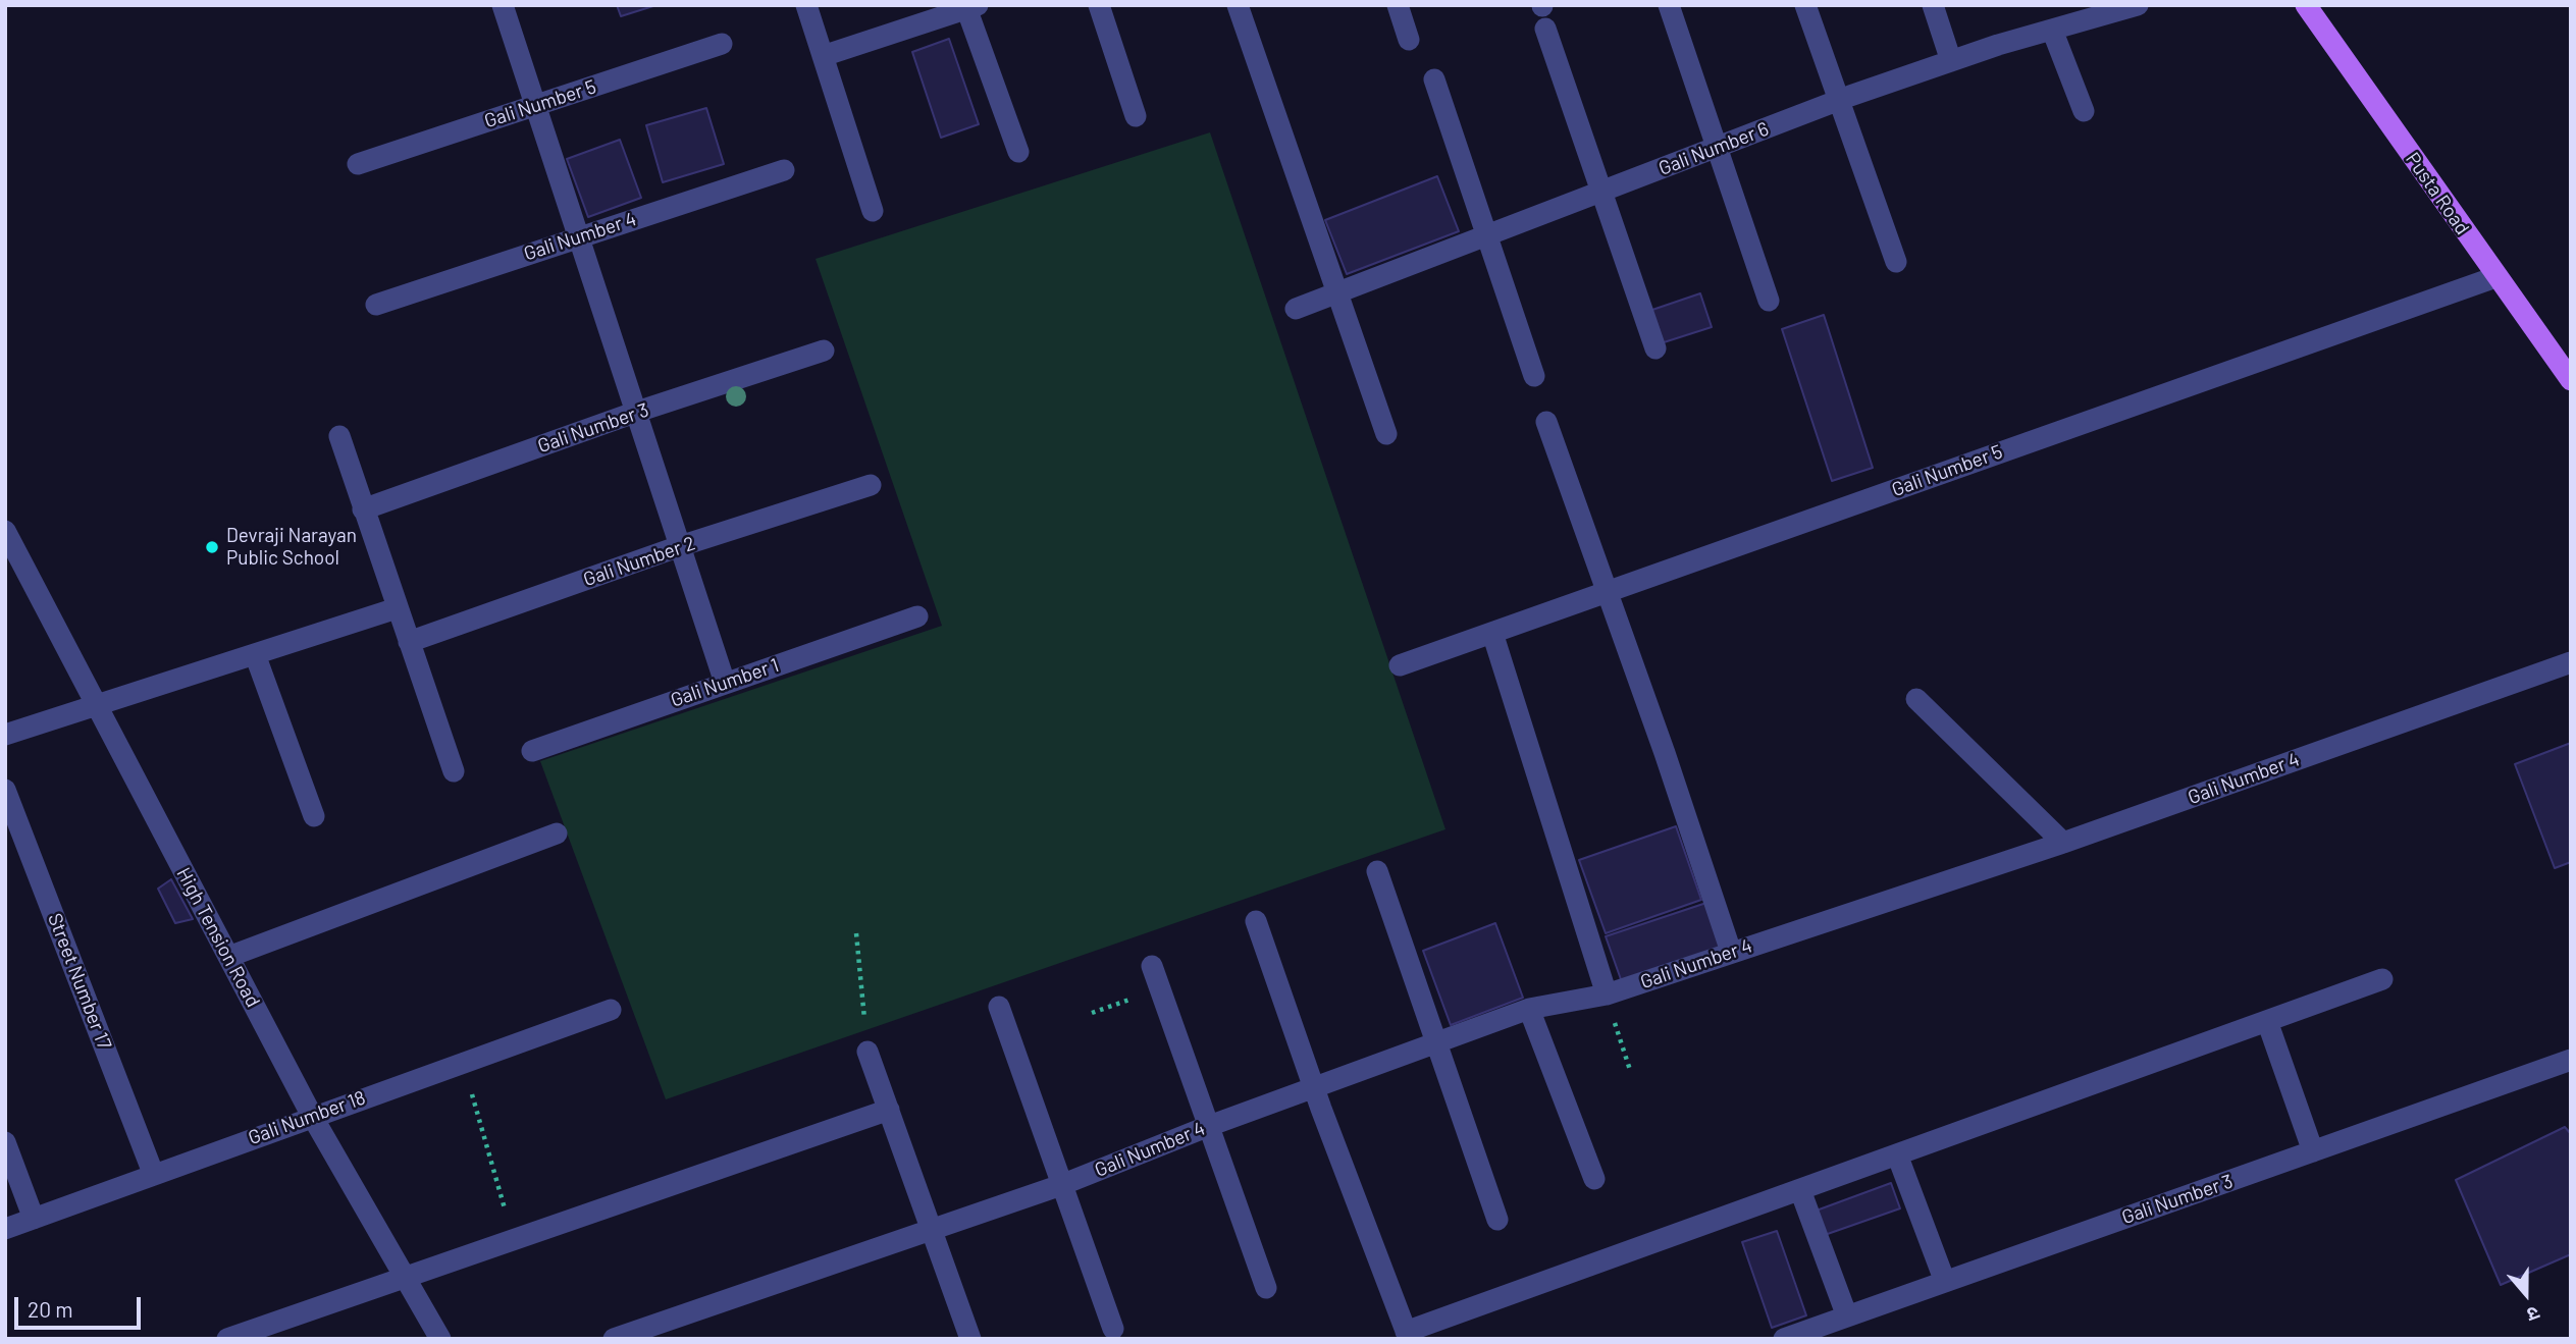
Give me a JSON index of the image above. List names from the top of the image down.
{
  "streets": {
    "main road": ["Pusta Road"],
    "street": [
      "Gali Number 5",
      "Gali Number 6",
      "Gali Number 4",
      "Gali Number 3",
      "Gali Number 2",
      "Gali Number 1",
      "High Tension Road",
      "Street Number 17",
      "Gali Number 18"
    ]
  },
  "crossings": [
    ["Gali Number 5", "Pusta Road"],
    ["High Tension Road", "Gali Number 18"],
    ["Street Number 17", "Gali Number 18"]
  ],
  "places": ["Devraji Narayan Public School"],
  "scale_bar": "20 m",
  "north": "bottom"
}
